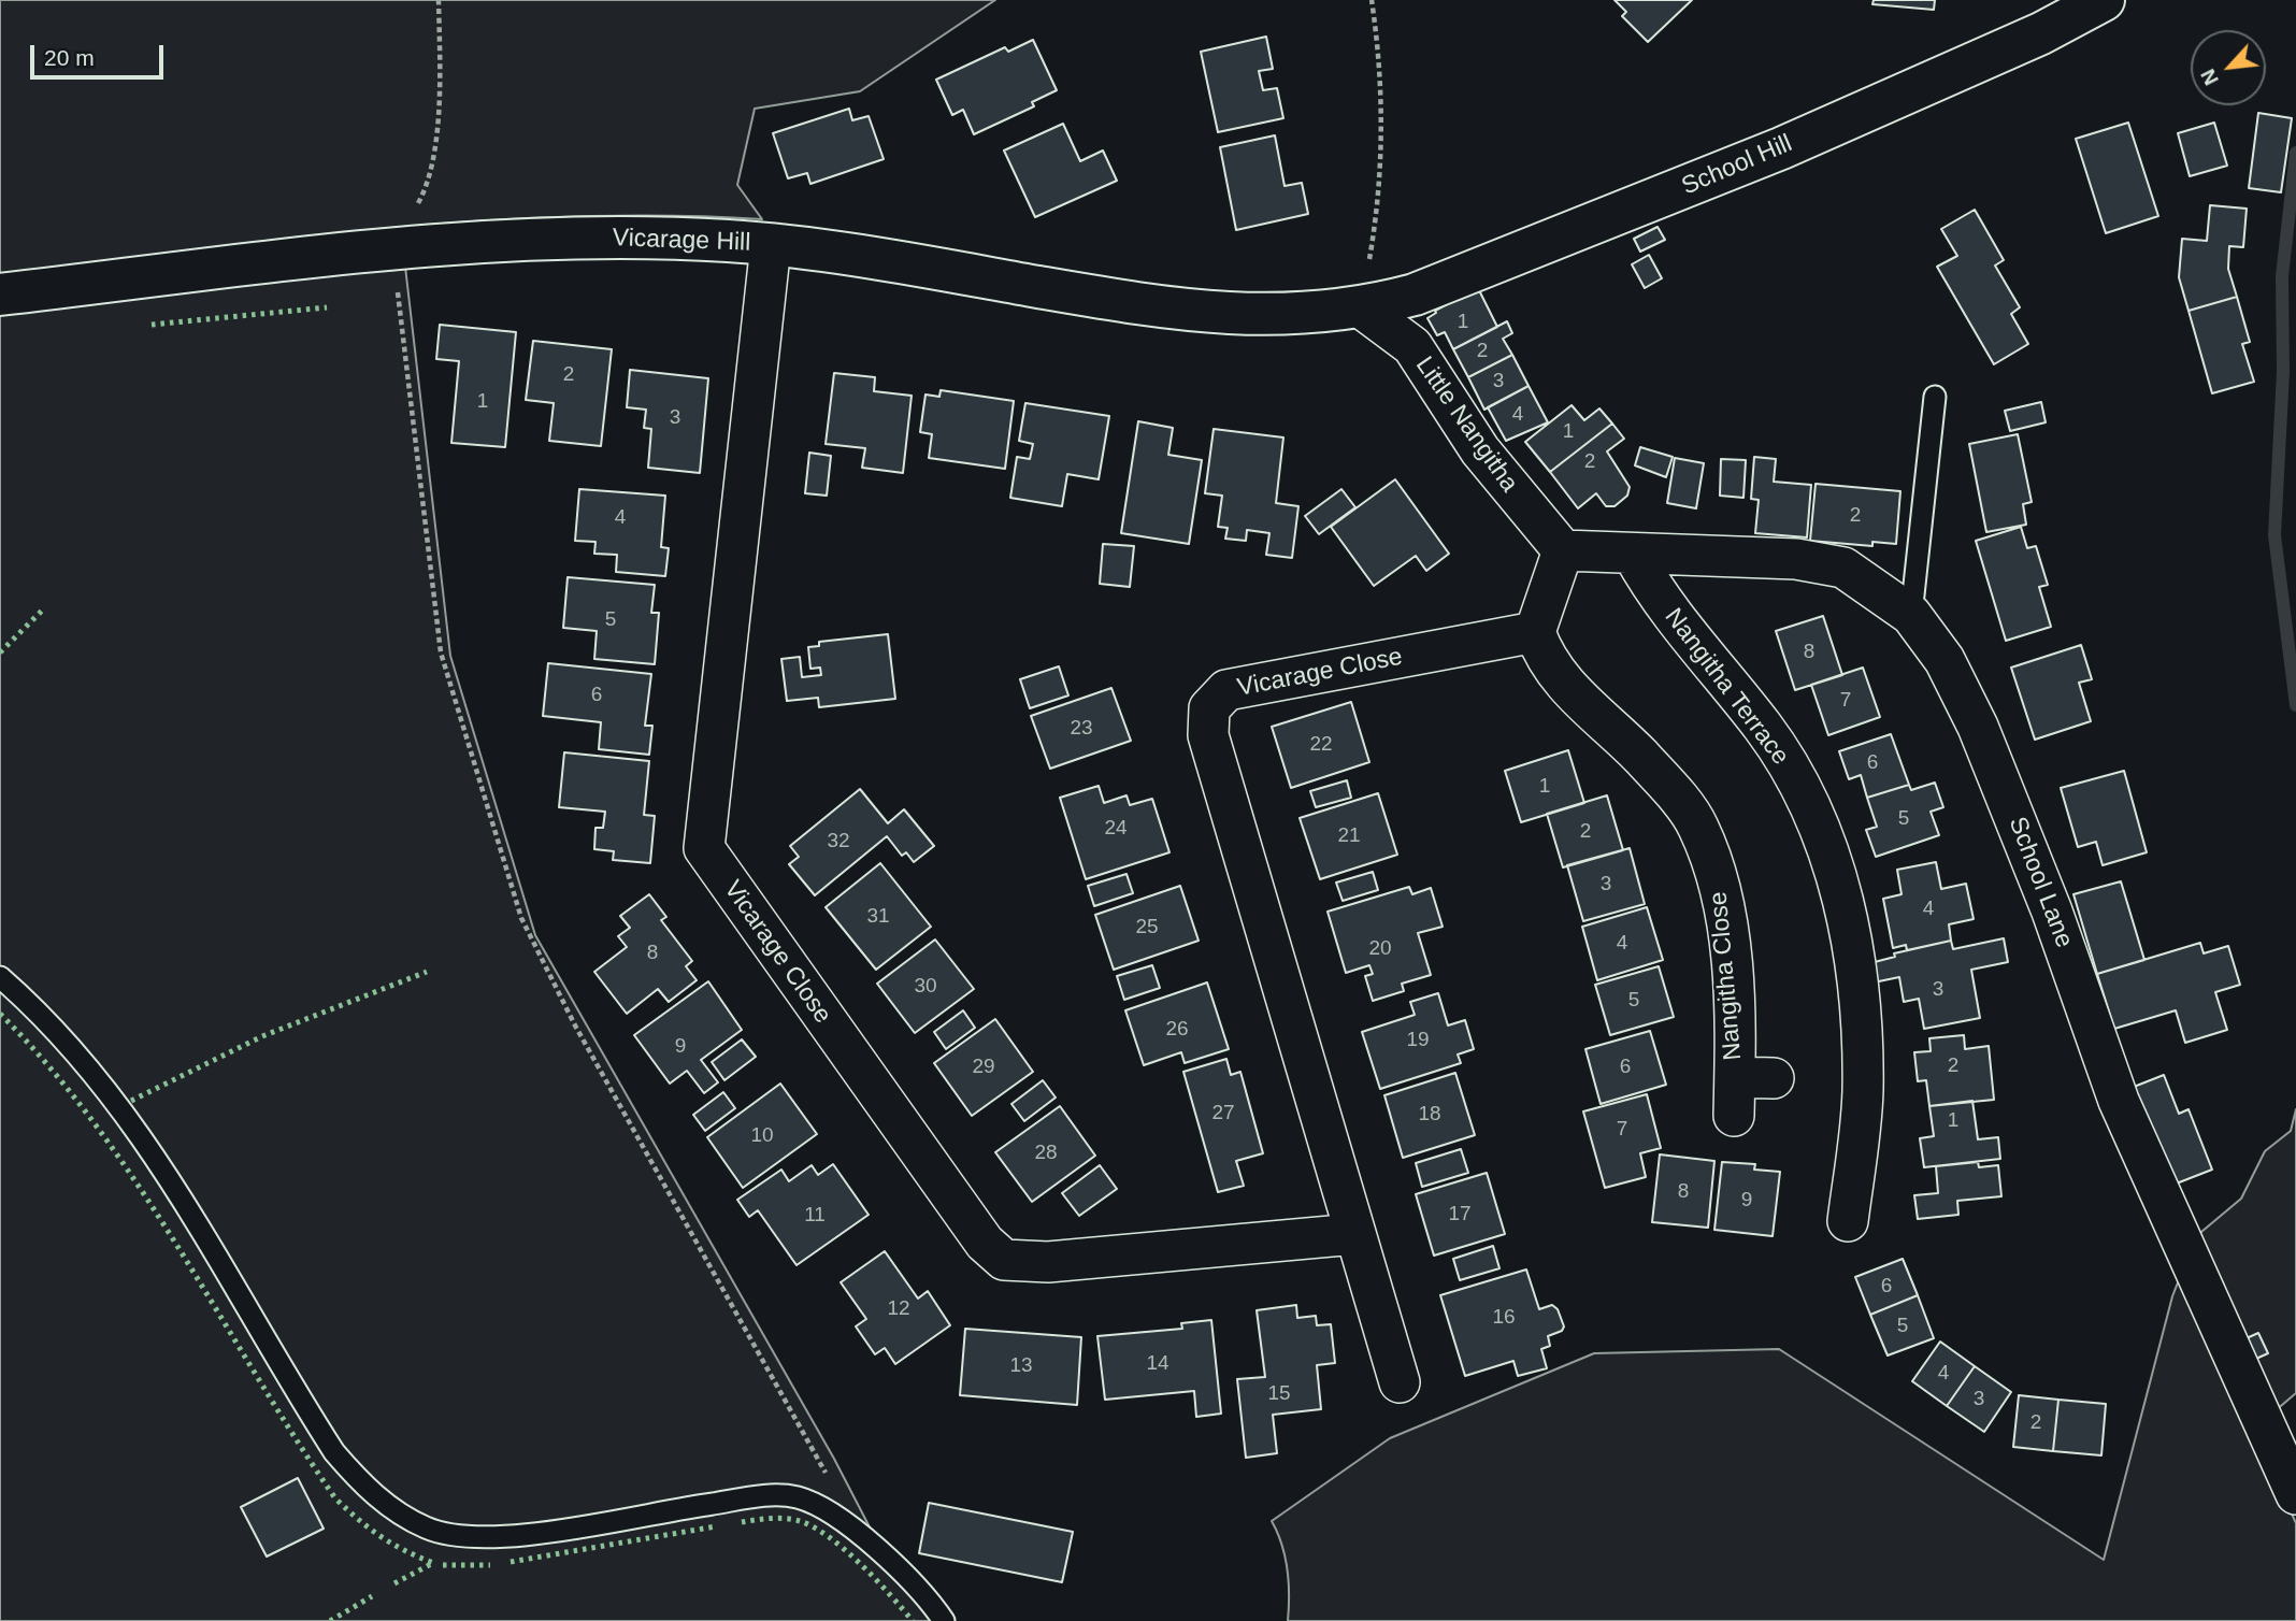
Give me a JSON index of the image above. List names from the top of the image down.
{
  "streets": {
    "street": [
      "School Hill",
      "Vicarage Hill",
      "Little Nangitha",
      "Vicarage Close",
      "Nangitha Terrace",
      "School Lane",
      "Nangitha Close"
    ]
  },
  "crossings": [
    ["School Hill", "Vicarage Hill"],
    ["School Hill", "Little Nangitha"],
    ["Vicarage Hill", "Little Nangitha"],
    ["Vicarage Hill", "Vicarage Close"],
    ["Little Nangitha", "School Lane"],
    ["Vicarage Close", "Nangitha Close"],
    ["Nangitha Terrace", "School Lane"]
  ],
  "house_numbers": [
    "1",
    "2",
    "2",
    "3",
    "1",
    "4",
    "3",
    "1",
    "2",
    "2",
    "4",
    "5",
    "8",
    "6",
    "7",
    "23",
    "22",
    "6",
    "1",
    "5",
    "24",
    "2",
    "21",
    "32",
    "3",
    "4",
    "31",
    "25",
    "4",
    "20",
    "8",
    "30",
    "3",
    "5",
    "26",
    "19",
    "9",
    "2",
    "29",
    "6",
    "27",
    "18",
    "1",
    "7",
    "10",
    "28",
    "8",
    "9",
    "17",
    "11",
    "6",
    "12",
    "16",
    "5",
    "14",
    "13",
    "4",
    "15",
    "3",
    "2"
  ],
  "scale_bar": "20 m",
  "north": "bottom left"
}
